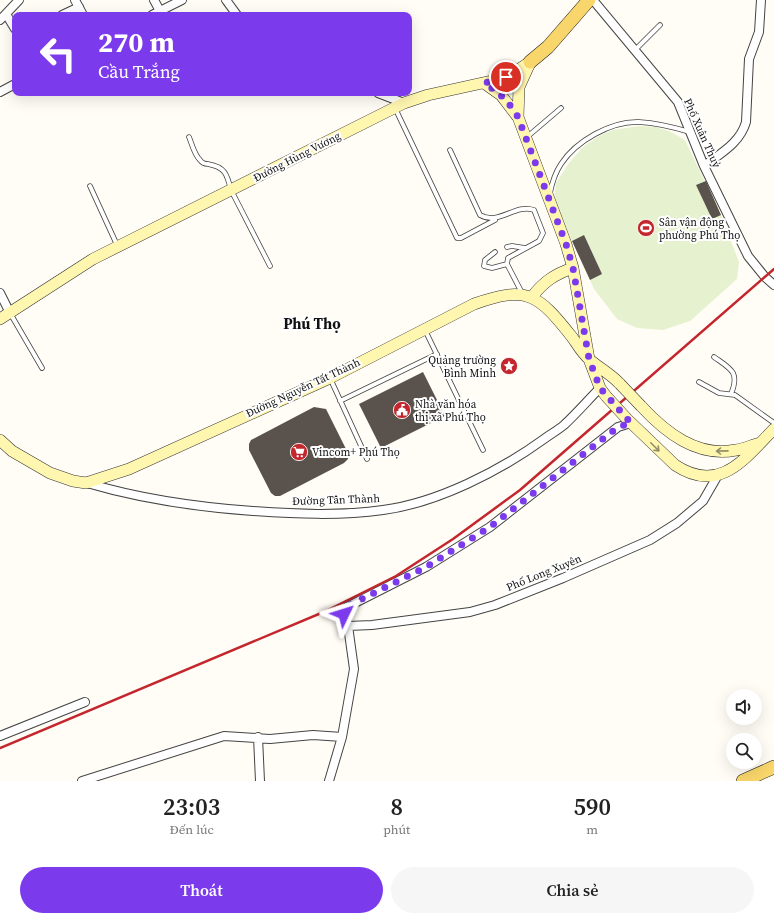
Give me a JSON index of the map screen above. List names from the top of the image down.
{
  "streets": {
    "main road": ["Đường Hùng Vương", "Đường Nguyễn Tất Thành"],
    "street": ["Phố Xuân Thuỷ", "Đường Tân Thành", "Phố Long Xuyên"]
  },
  "crossings": [
    ["Đường Nguyễn Tất Thành", "Đường Tân Thành"]
  ],
  "districts": ["Phú Thọ"],
  "places": {
    "sports": ["Sân vận động phường Phú Thọ"],
    "place": ["Quảng trường Bình Minh"],
    "public building": ["Nhà văn hóa thị xã Phú Thọ"],
    "supermarket": ["Vincom+ Phú Thọ"]
  },
  "page": {
    "turn": ["270 m", "Cầu Trắng"],
    "eta": [
      "23:03",
      "Đến lúc",
      "8",
      "phút",
      "590",
      "m"
    ],
    "buttons": ["Thoát", "Chia sẻ"]
  }
}
